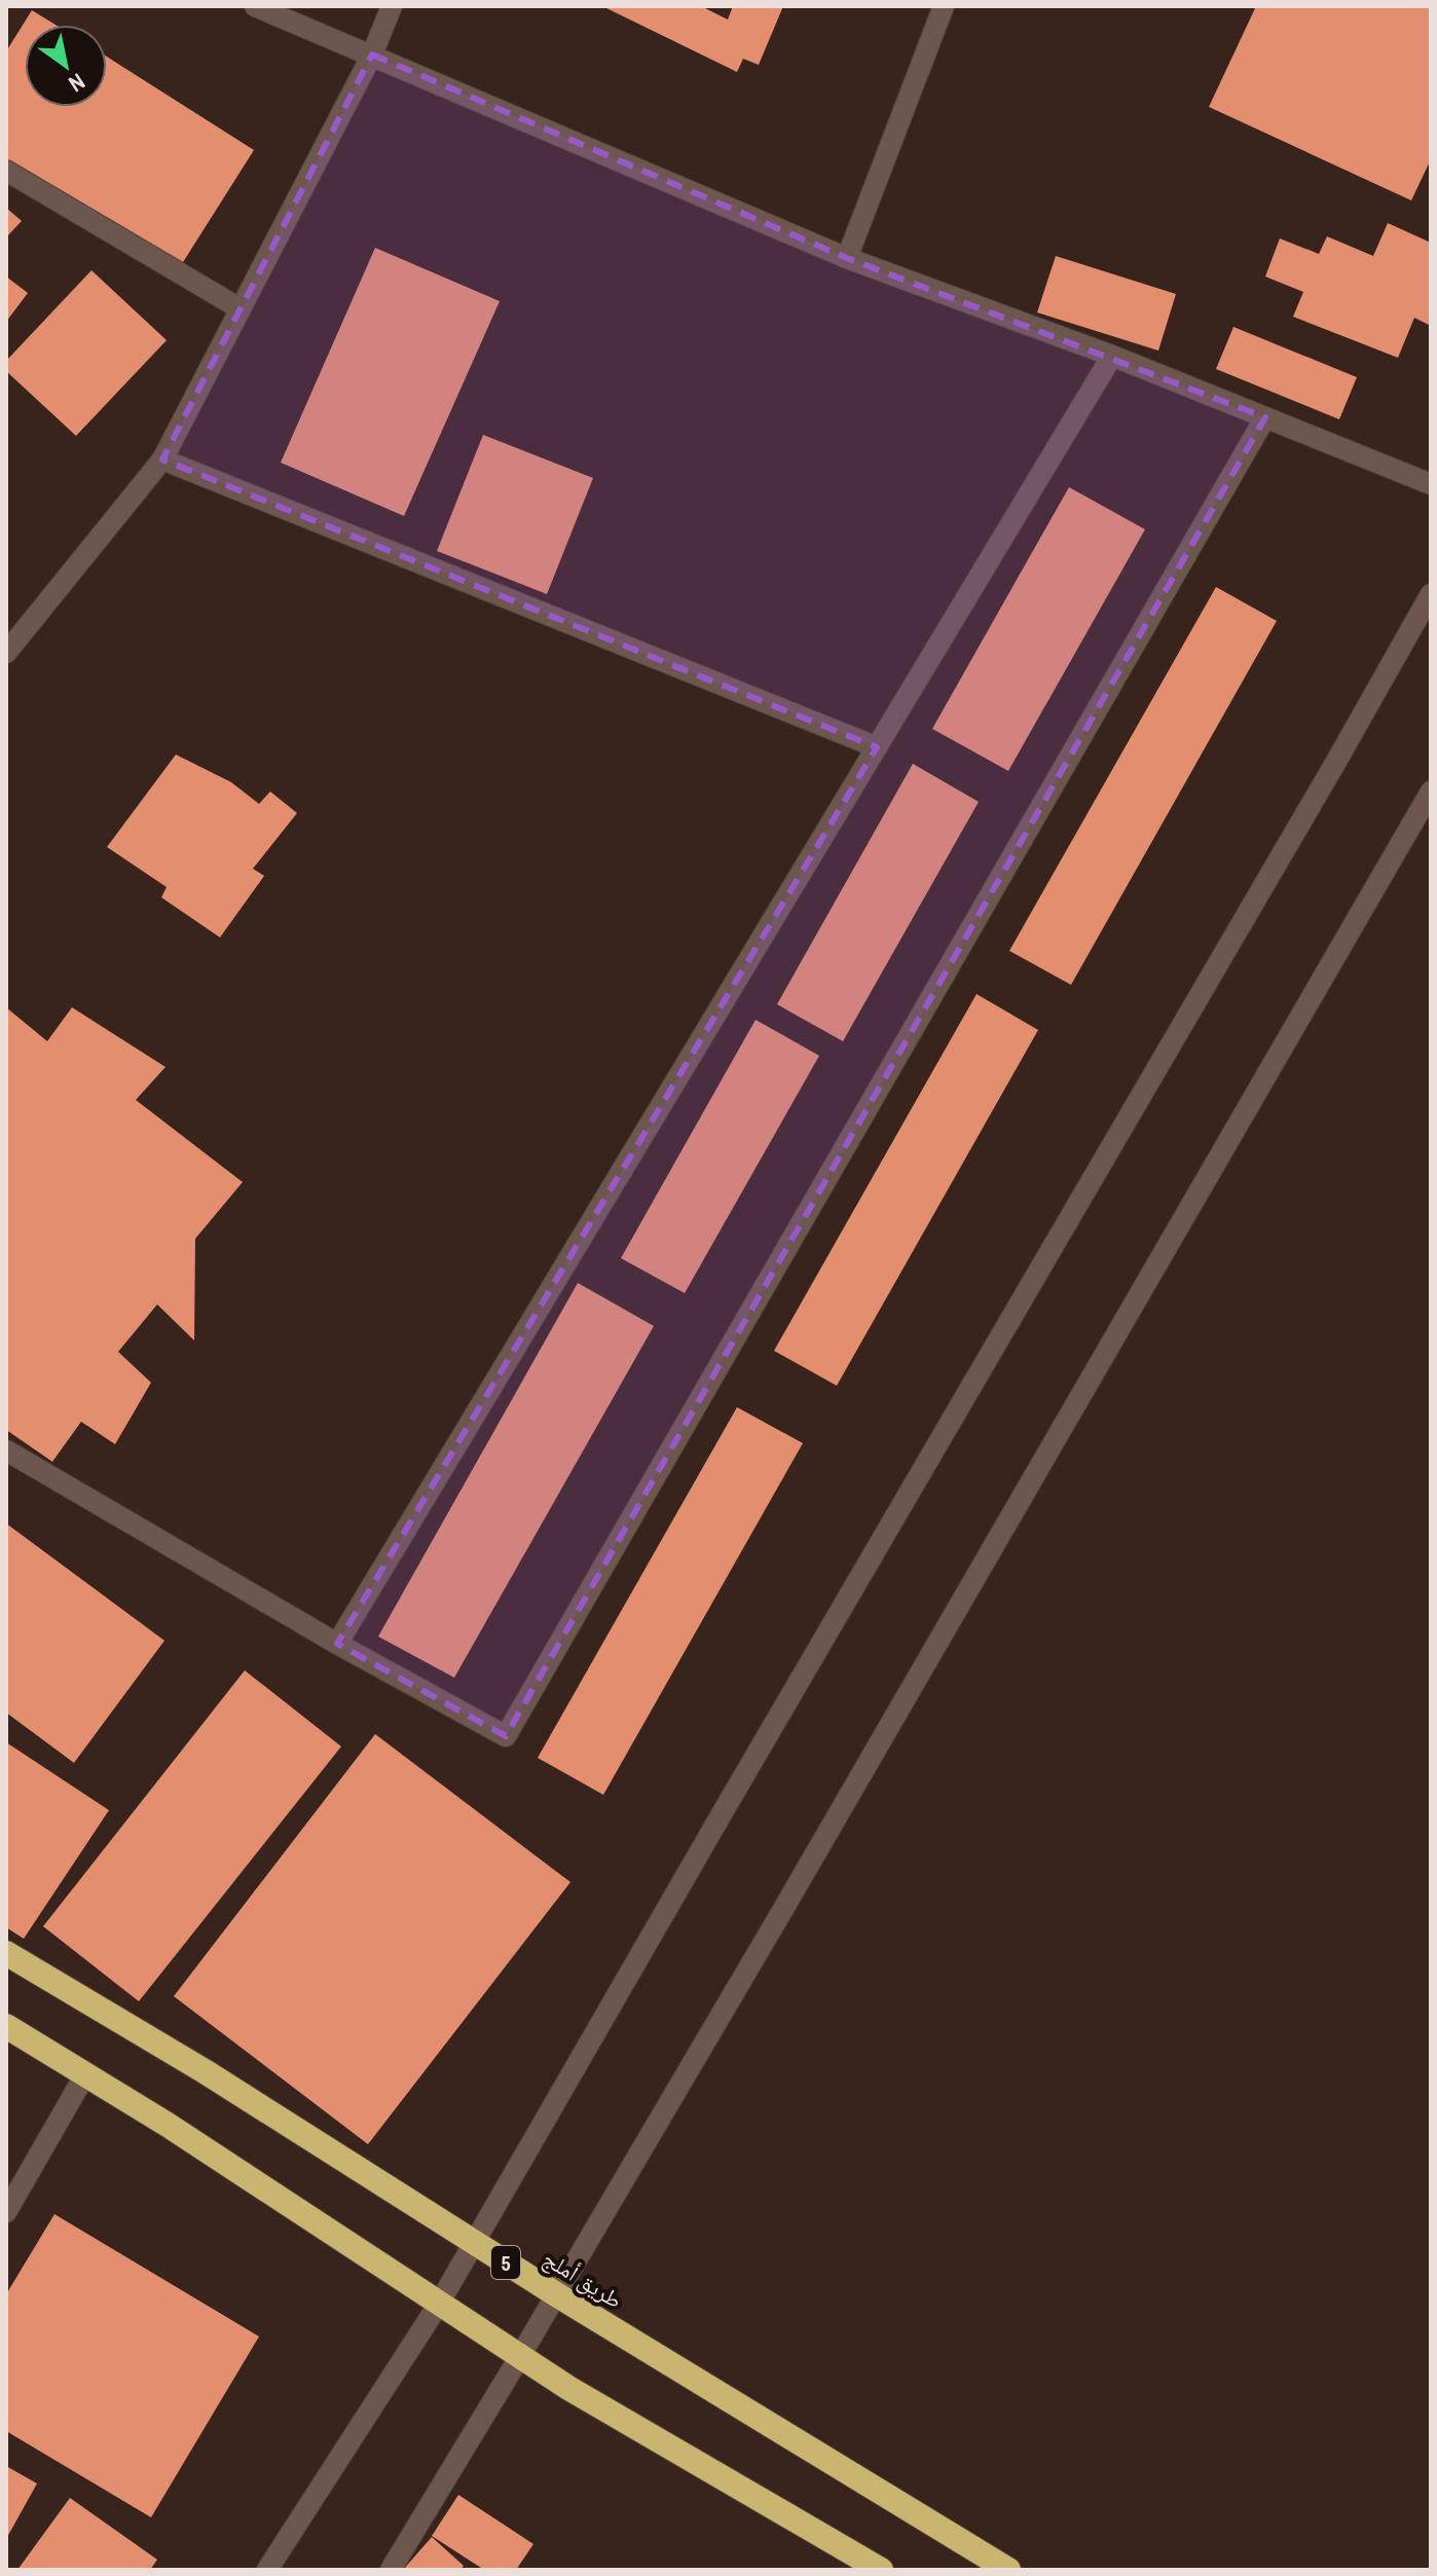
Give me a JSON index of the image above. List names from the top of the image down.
{
  "streets": {
    "highway": ["5", "طريق أملج"]
  },
  "north": "bottom right"
}
